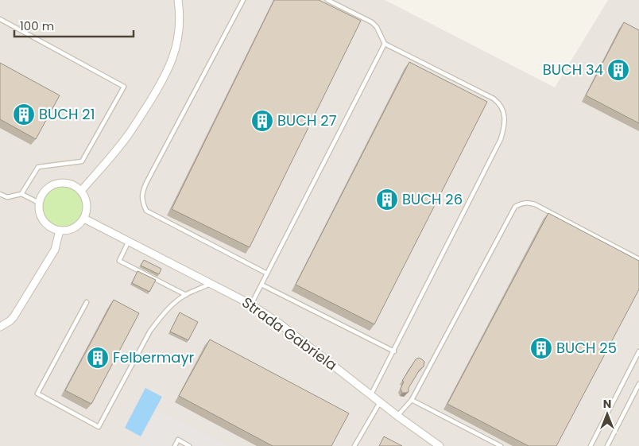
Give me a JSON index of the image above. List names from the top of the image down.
{
  "streets": {
    "street": ["Strada Gabriela"]
  },
  "places": {
    "building": [
      "BUCH 34",
      "BUCH 21",
      "BUCH 27",
      "BUCH 26",
      "BUCH 25",
      "Felbermayr"
    ]
  },
  "scale_bar": "100 m",
  "north": "top"
}
